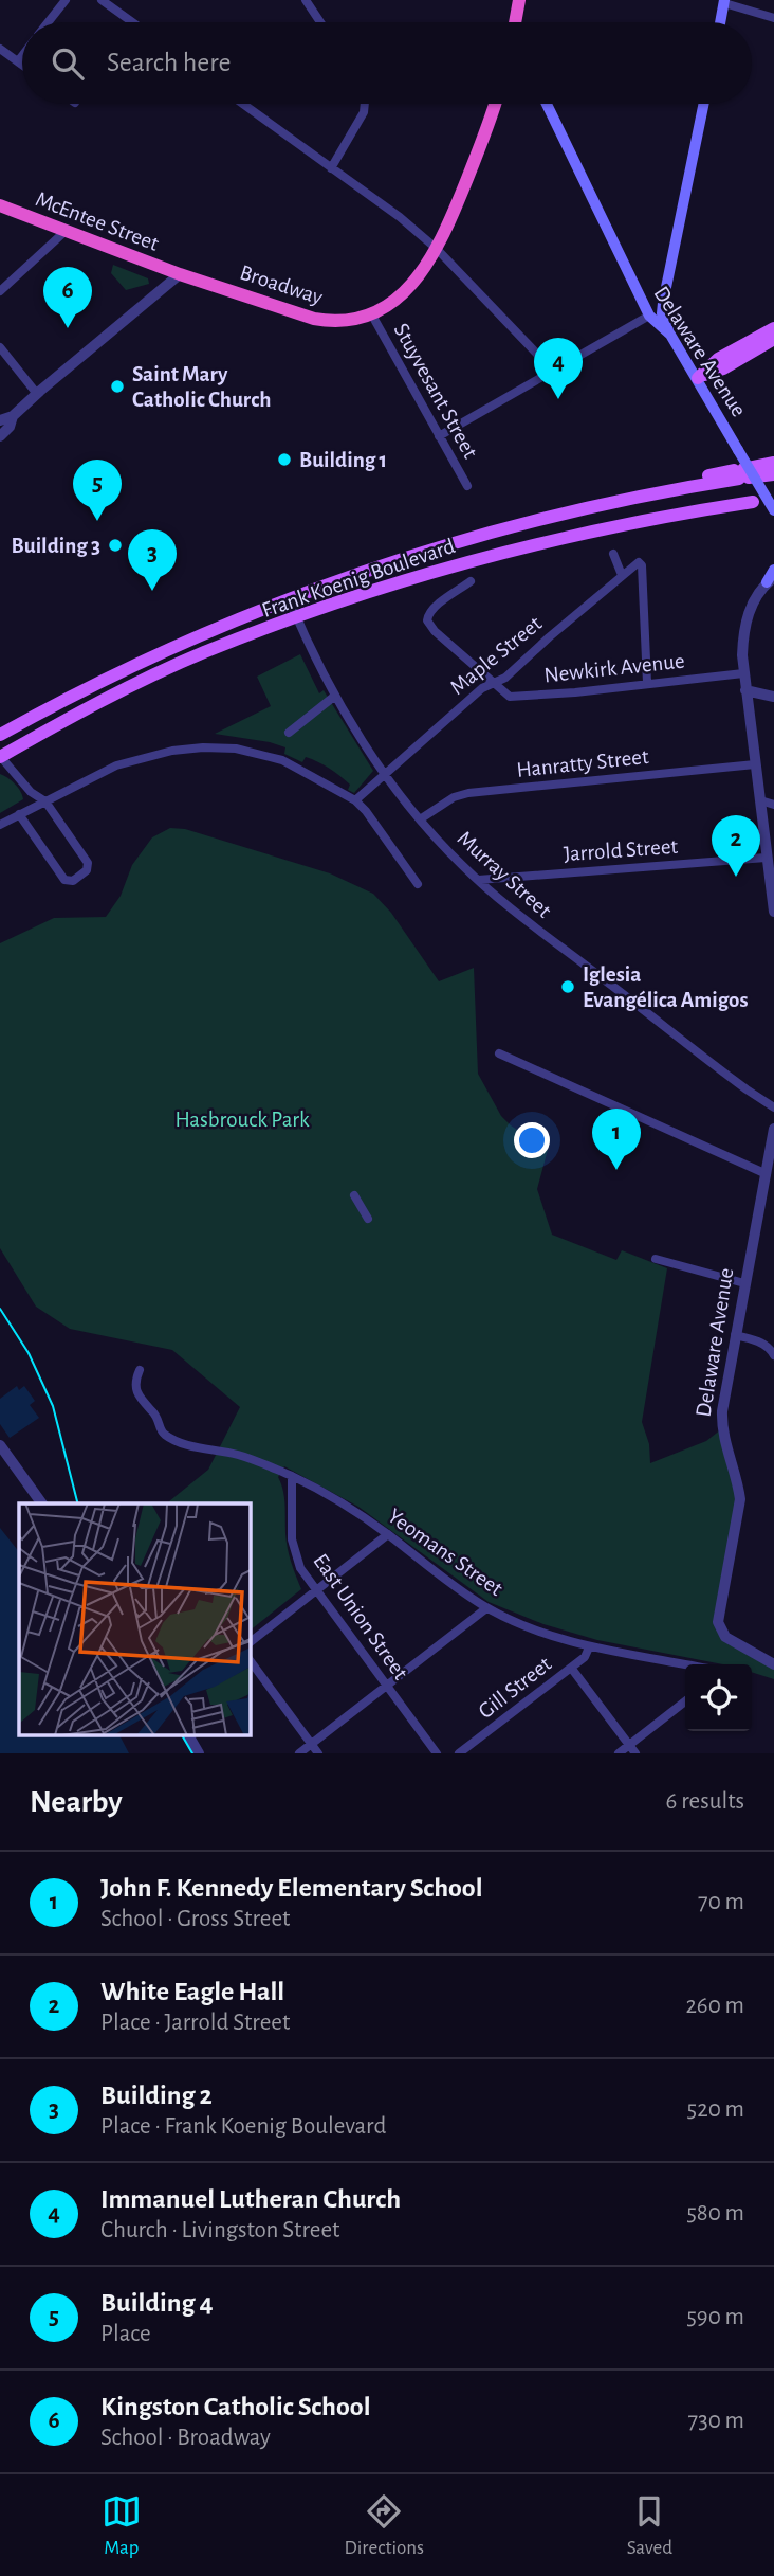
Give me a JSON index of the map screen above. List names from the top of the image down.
{
  "streets": {
    "highway": ["McEntee Street", "Broadway"],
    "main road": ["Delaware Avenue", "Frank Koenig Boulevard"],
    "street": [
      "Stuyvesant Street",
      "Maple Street",
      "Newkirk Avenue",
      "Hanratty Street",
      "Jarrold Street",
      "Murray Street",
      "Yeomans Street",
      "East Union Street",
      "Gill Street"
    ]
  },
  "crossings": [
    ["McEntee Street", "Broadway"],
    ["Broadway", "Stuyvesant Street"],
    ["Delaware Avenue", "Frank Koenig Boulevard"],
    ["Frank Koenig Boulevard", "Murray Street"],
    ["Maple Street", "Newkirk Avenue"],
    ["Maple Street", "Murray Street"],
    ["Hanratty Street", "Murray Street"],
    ["Jarrold Street", "Murray Street"],
    ["Yeomans Street", "East Union Street"],
    ["Yeomans Street", "Gill Street"]
  ],
  "parks": ["Hasbrouck Park"],
  "places": [
    "Saint Mary Catholic Church",
    "Building 1",
    "Building 3",
    "Iglesia Evangélica Amigos"
  ],
  "page": {
    "search": "Search here",
    "pins": [
      "6",
      "4",
      "5",
      "3",
      "2",
      "1"
    ],
    "heading": ["Nearby", "6 results"],
    "list": [
      {
        "mark": "1",
        "name": "John F. Kennedy Elementary School",
        "note": "School · Gross Street",
        "value": "70 m"
      },
      {
        "mark": "2",
        "name": "White Eagle Hall",
        "note": "Place · Jarrold Street",
        "value": "260 m"
      },
      {
        "mark": "3",
        "name": "Building 2",
        "note": "Place · Frank Koenig Boulevard",
        "value": "520 m"
      },
      {
        "mark": "4",
        "name": "Immanuel Lutheran Church",
        "note": "Church · Livingston Street",
        "value": "580 m"
      },
      {
        "mark": "5",
        "name": "Building 4",
        "note": "Place",
        "value": "590 m"
      },
      {
        "mark": "6",
        "name": "Kingston Catholic School",
        "note": "School · Broadway",
        "value": "730 m"
      }
    ],
    "nav": ["Map", "Directions", "Saved"]
  }
}
